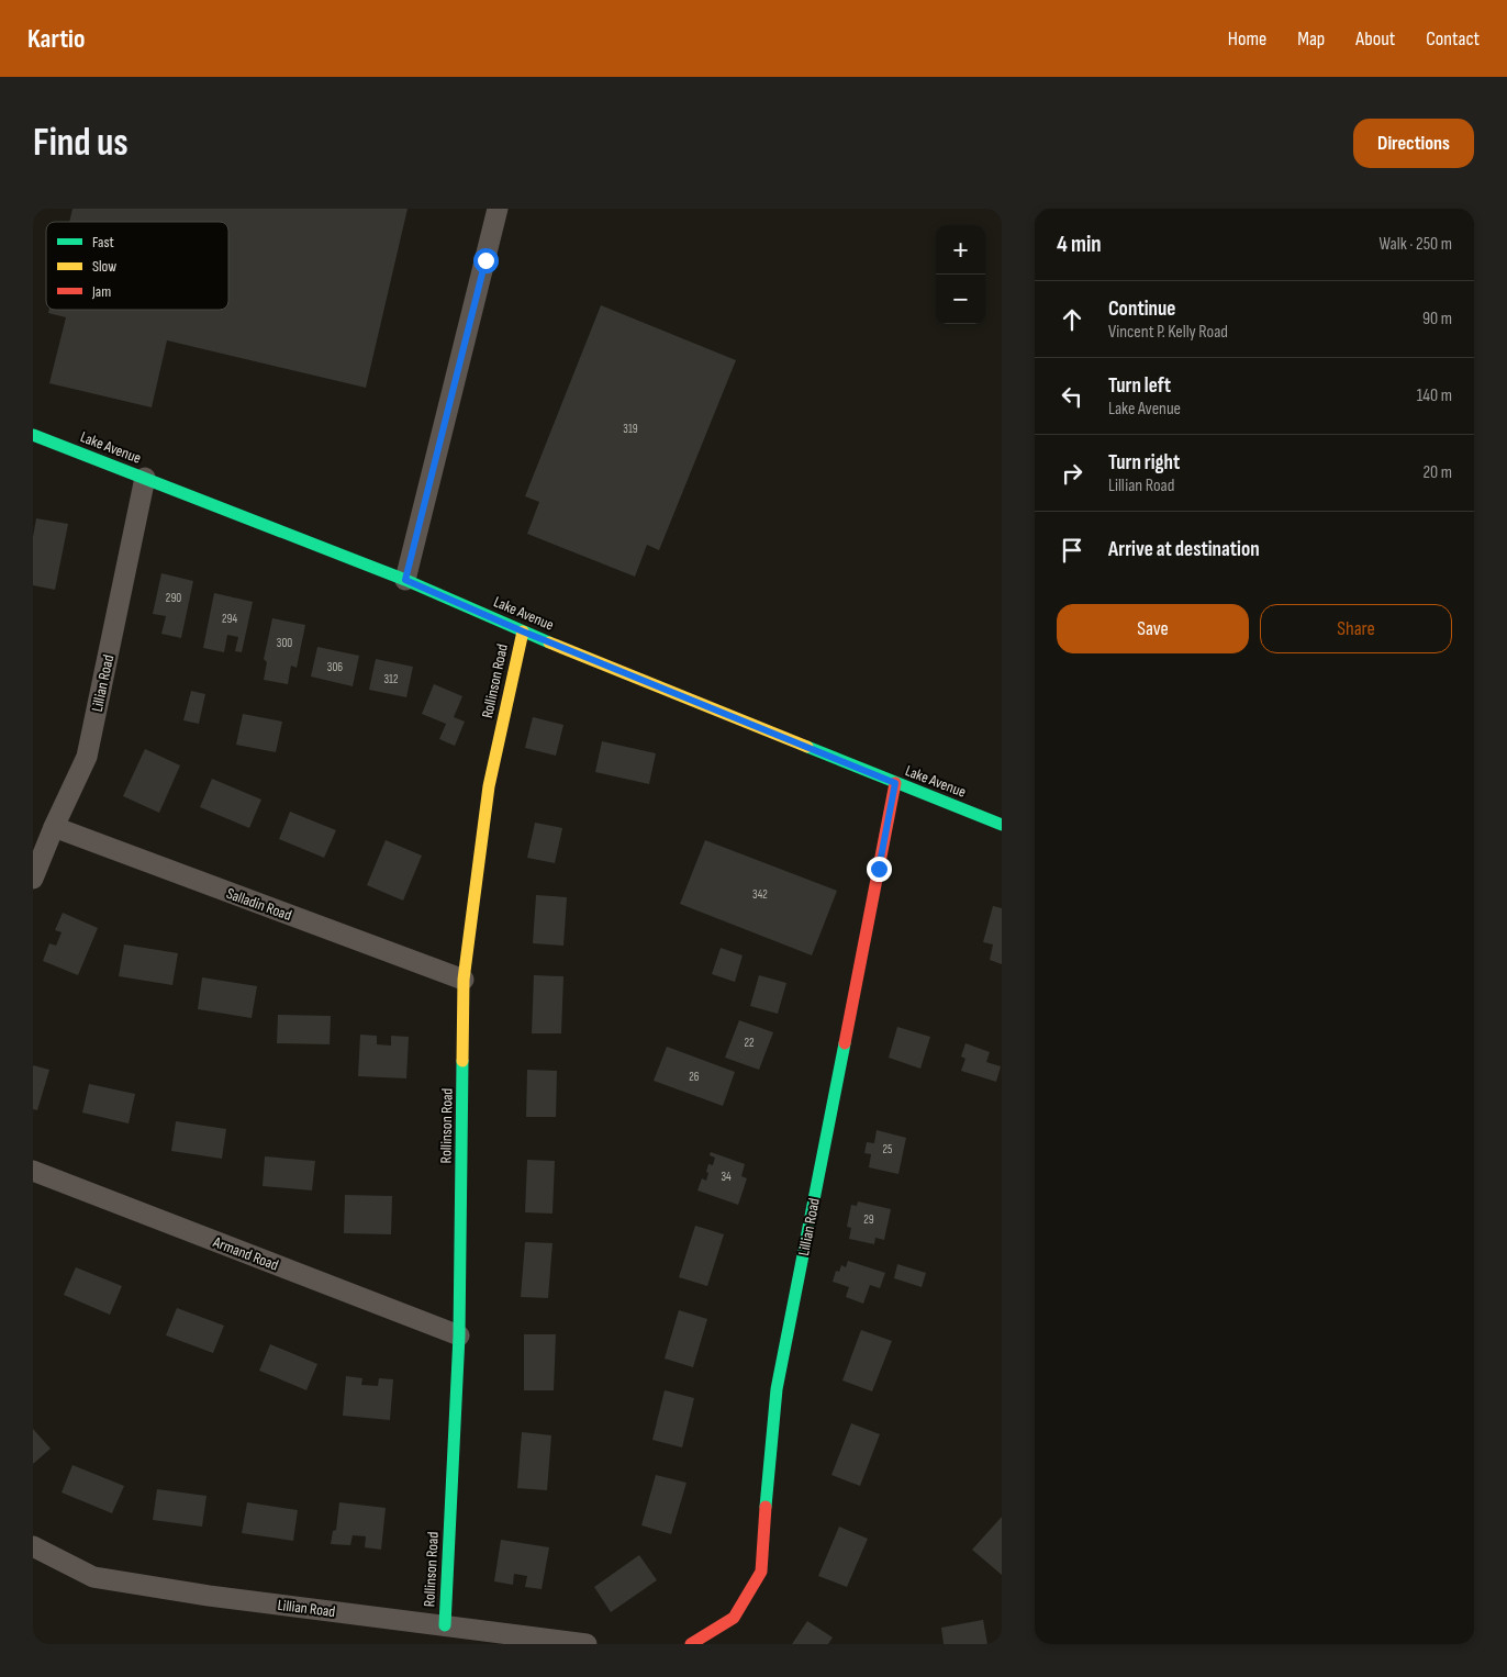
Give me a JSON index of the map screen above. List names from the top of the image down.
{
  "streets": {
    "street": [
      "Lake Avenue",
      "Rollinson Road",
      "Lillian Road",
      "Salladin Road",
      "Armand Road"
    ]
  },
  "crossings": [
    ["Lake Avenue", "Rollinson Road"],
    ["Lake Avenue", "Lillian Road"],
    ["Rollinson Road", "Lillian Road"],
    ["Rollinson Road", "Salladin Road"],
    ["Rollinson Road", "Armand Road"],
    ["Lillian Road", "Salladin Road"]
  ],
  "house_numbers": [
    "319",
    "290",
    "294",
    "300",
    "306",
    "312",
    "342",
    "22",
    "26",
    "25",
    "34",
    "29"
  ],
  "legend": ["Fast", "Slow", "Jam"],
  "page": {
    "header": "Kartio",
    "nav": [
      "Home",
      "Map",
      "About",
      "Contact"
    ],
    "buttons": [
      "Directions",
      ["Save", "Share"]
    ],
    "title": "Find us",
    "heading": ["4 min", "Walk · 250 m"],
    "map_buttons": ["+", "−"],
    "list": [
      ["Continue", "Vincent P. Kelly Road", "90 m"],
      ["Turn left", "Lake Avenue", "140 m"],
      ["Turn right", "Lillian Road", "20 m"],
      "Arrive at destination"
    ]
  }
}
